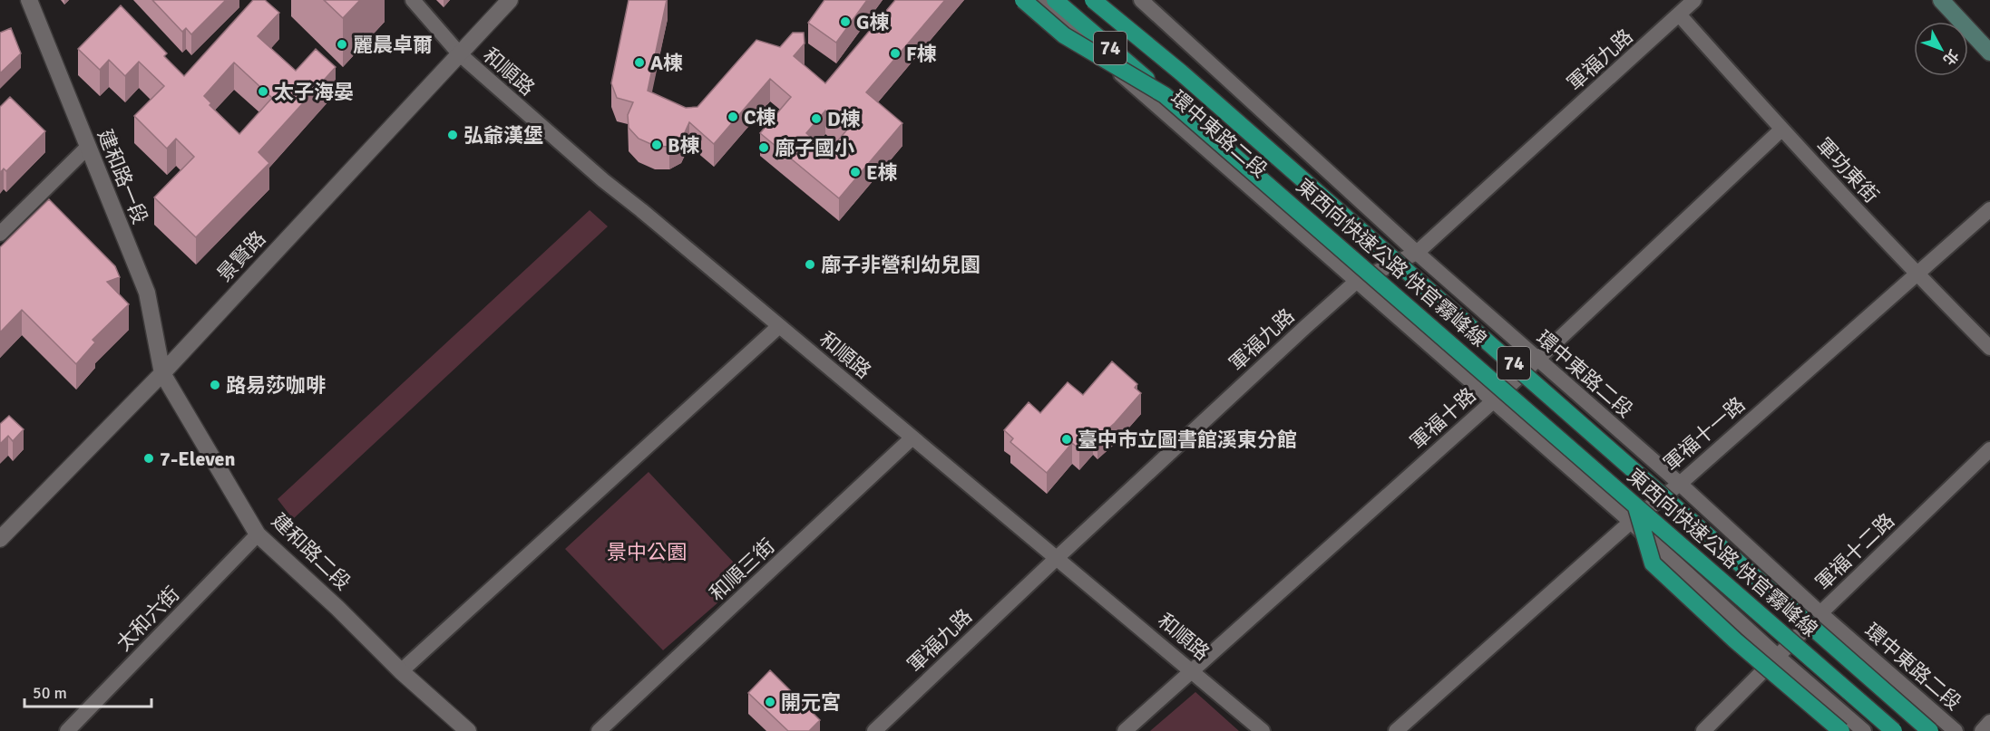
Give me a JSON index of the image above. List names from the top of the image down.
{
  "streets": {
    "highway": ["74", "東西向快速公路 快官霧峰線"],
    "street": [
      "軍福九路",
      "和順路",
      "環中東路二段",
      "軍功東街",
      "建和路一段",
      "景賢路",
      "軍福十路",
      "軍福十一路",
      "建和路二段",
      "軍福十二路",
      "和順三街",
      "太和六街"
    ]
  },
  "crossings": [
    ["軍福九路", "和順路"],
    ["軍福九路", "環中東路二段"],
    ["軍福九路", "軍功東街"],
    ["和順路", "景賢路"],
    ["和順路", "軍福十路"],
    ["和順路", "和順三街"],
    ["環中東路二段", "東西向快速公路 快官霧峰線"],
    ["環中東路二段", "軍福十路"],
    ["環中東路二段", "軍福十一路"],
    ["環中東路二段", "軍福十二路"],
    ["軍功東街", "軍福十路"],
    ["軍功東街", "軍福十一路"],
    ["建和路一段", "景賢路"],
    ["建和路一段", "建和路二段"],
    ["景賢路", "建和路二段"],
    ["東西向快速公路 快官霧峰線", "軍福十一路"],
    ["建和路二段", "太和六街"]
  ],
  "parks": ["景中公園"],
  "places": [
    "G棟",
    "麗晨卓爾",
    "F棟",
    "A棟",
    "太子海晏",
    "C棟",
    "D棟",
    "弘爺漢堡",
    "B棟",
    "廍子國小",
    "E棟",
    "廍子非營利幼兒園",
    "路易莎咖啡",
    "臺中市立圖書館溪東分館",
    "7-Eleven",
    "開元宮"
  ],
  "scale_bar": "50 m",
  "north": "bottom right"
}
